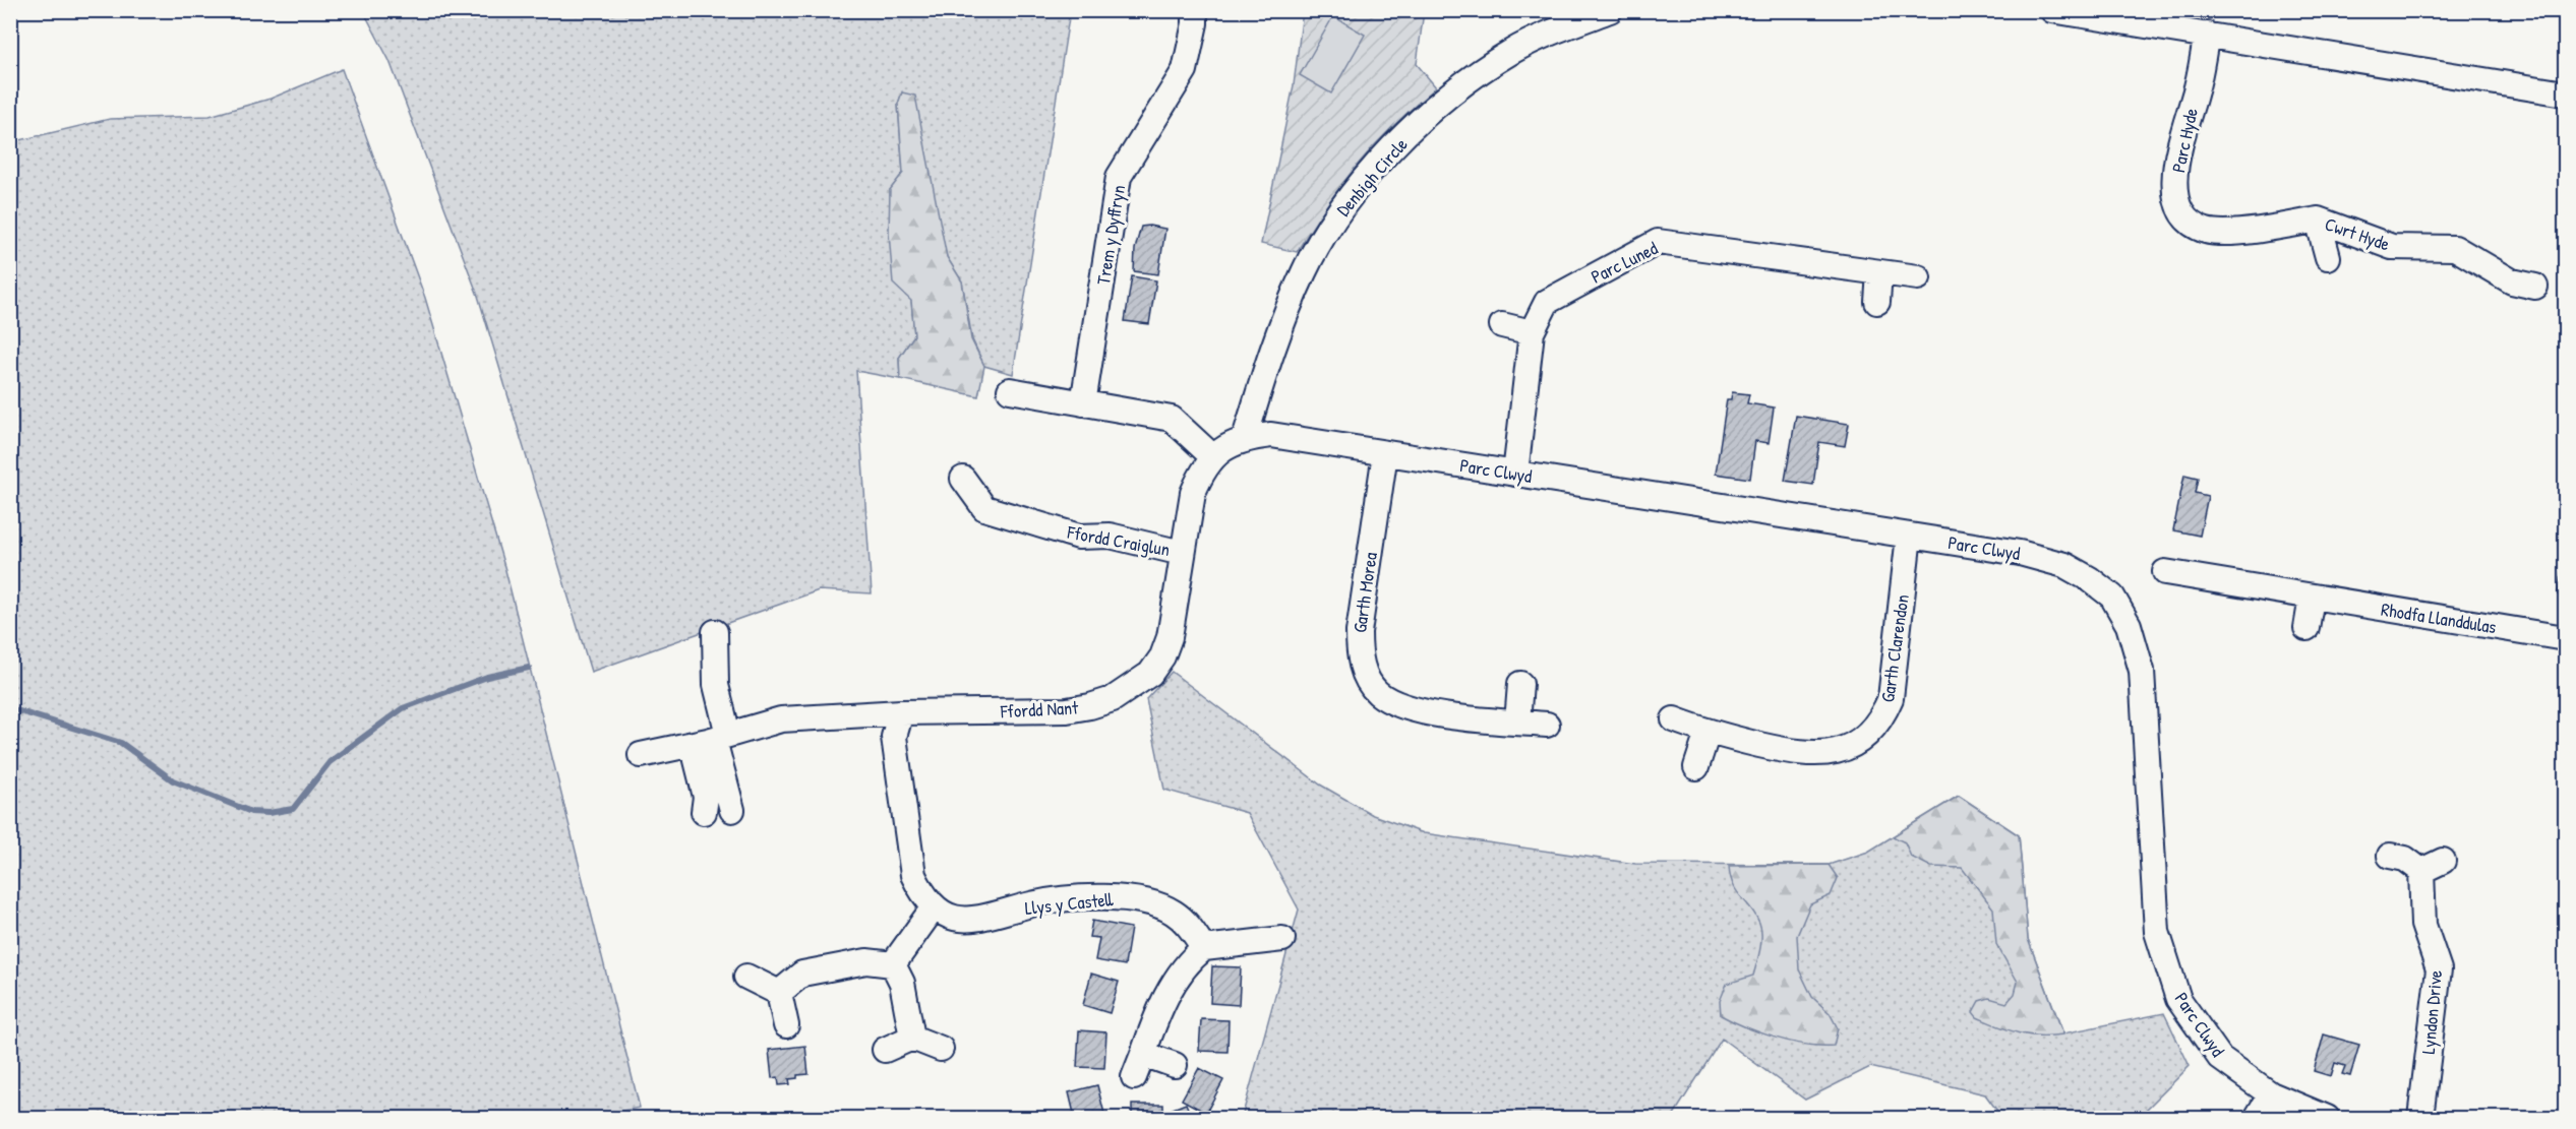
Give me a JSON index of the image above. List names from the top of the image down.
{
  "streets": {
    "street": [
      "Parc Hyde",
      "Denbigh Circle",
      "Cwrt Hyde",
      "Trem y Dyffryn",
      "Parc Luned",
      "Parc Clwyd",
      "Ffordd Craiglun",
      "Garth Morea",
      "Rhodfa Llanddulas",
      "Garth Clarendon",
      "Ffordd Nant",
      "Llys y Castell",
      "Lyndon Drive"
    ]
  },
  "crossings": [
    ["Parc Hyde", "Cwrt Hyde"],
    ["Denbigh Circle", "Parc Clwyd"],
    ["Denbigh Circle", "Ffordd Nant"],
    ["Parc Luned", "Parc Clwyd"],
    ["Parc Clwyd", "Garth Morea"],
    ["Parc Clwyd", "Garth Clarendon"],
    ["Parc Clwyd", "Ffordd Nant"],
    ["Ffordd Craiglun", "Ffordd Nant"]
  ]
}
